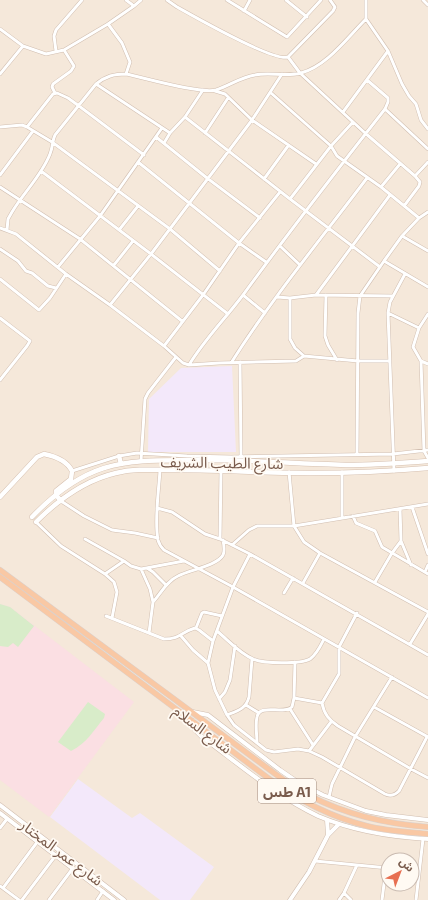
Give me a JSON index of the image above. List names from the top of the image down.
{
  "streets": {
    "highway": ["شارع السلام", "طس A1"],
    "main road": ["شارع الطيب الشريف"],
    "street": ["شارع عمر المختار"]
  },
  "north": "top right"
}
